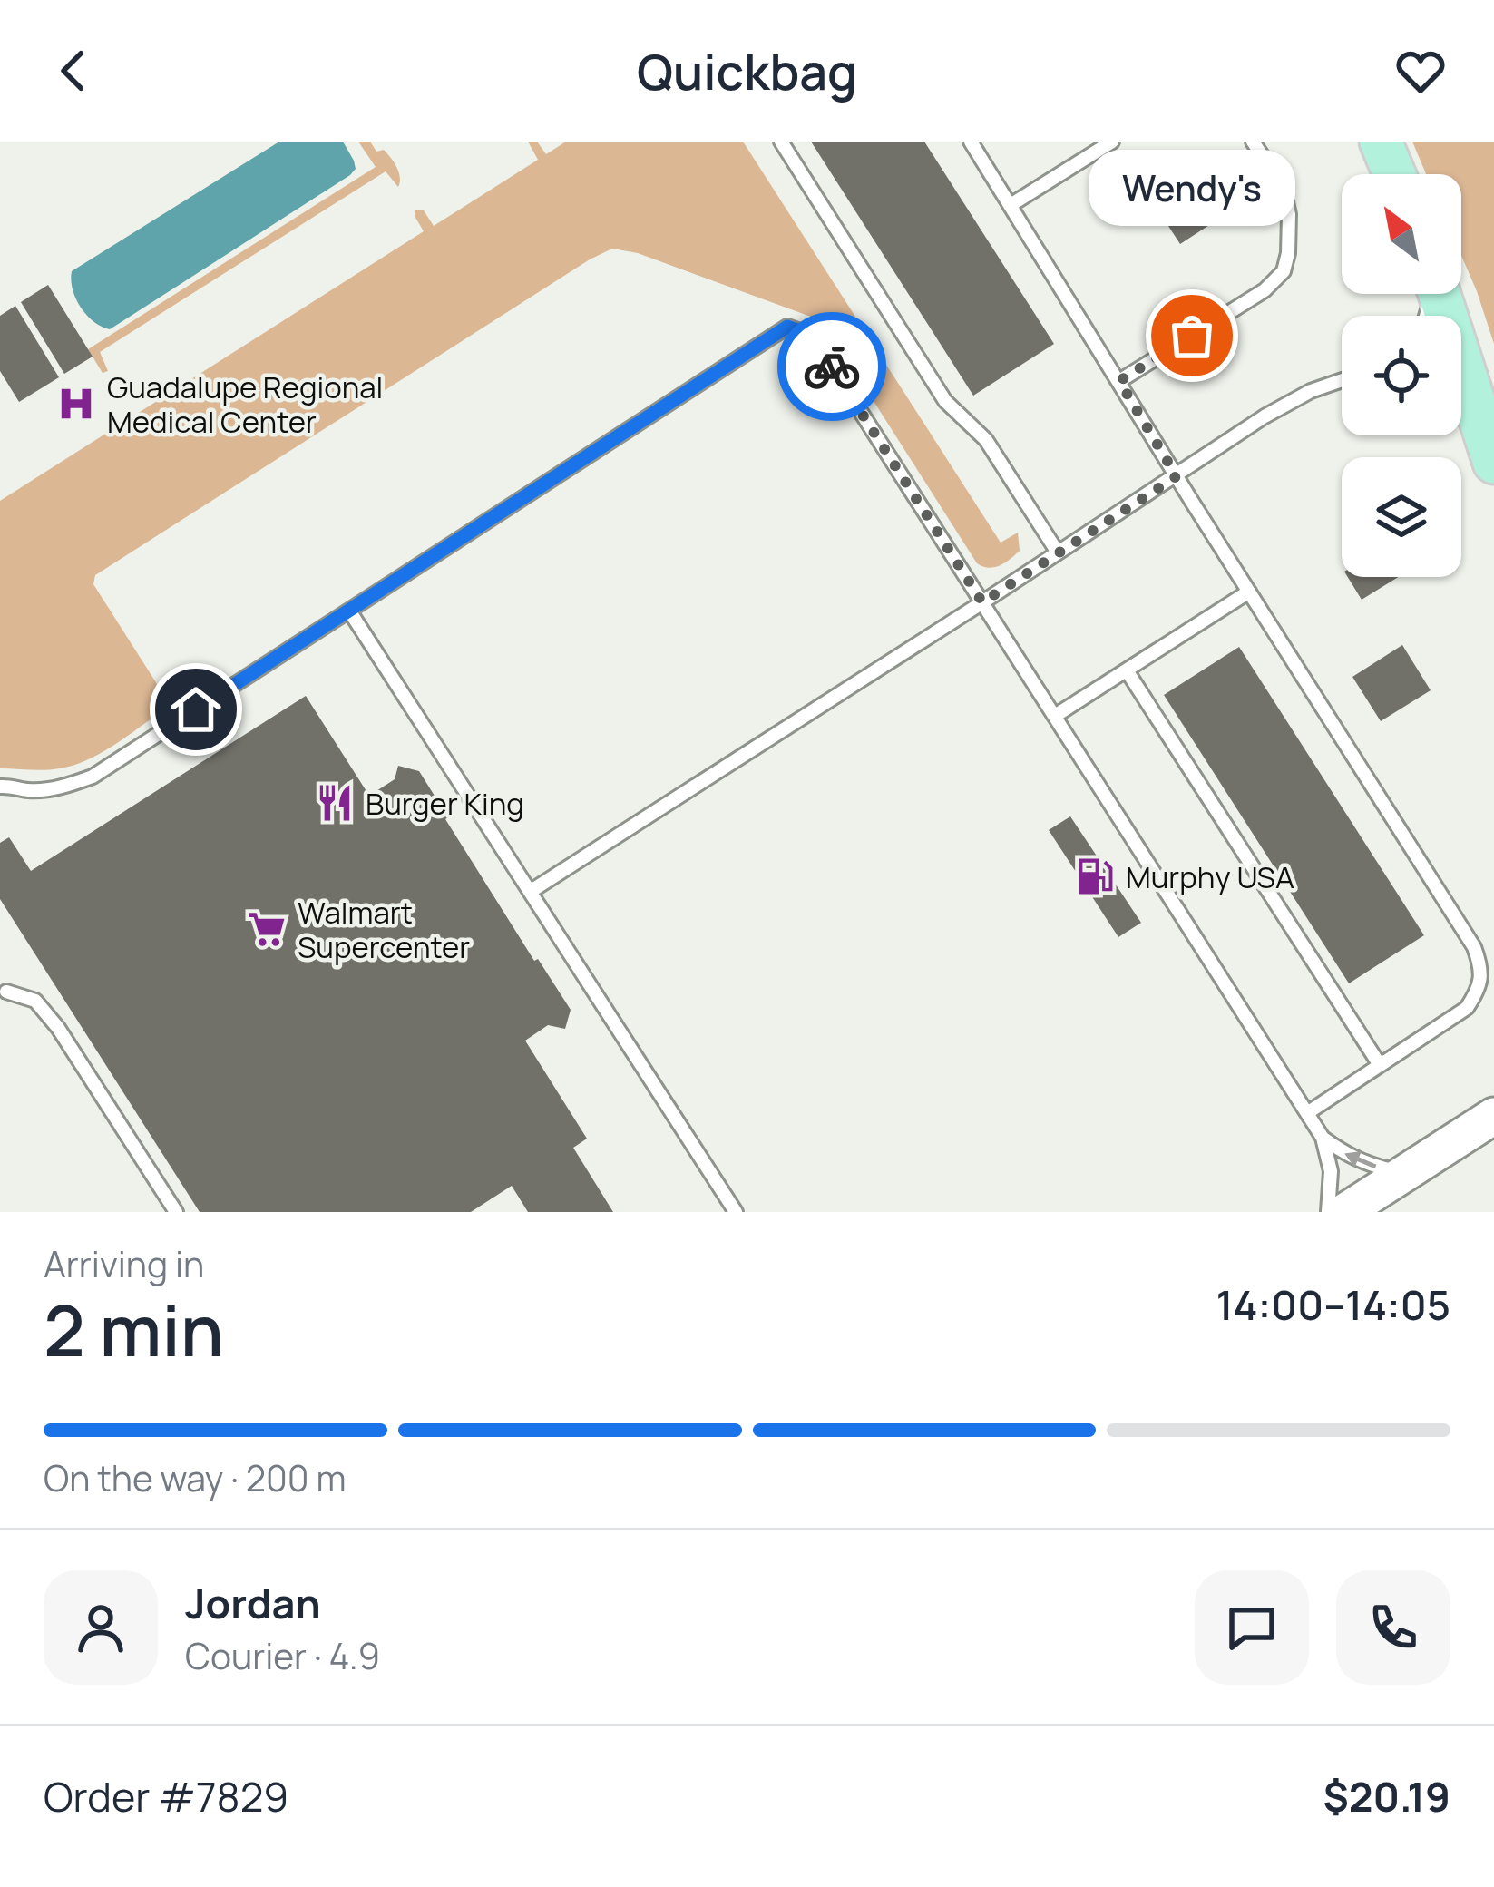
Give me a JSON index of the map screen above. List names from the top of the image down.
{
  "places": {
    "other": ["Wendy's"],
    "hospital": ["Guadalupe Regional Medical Center"],
    "restaurant": ["Burger King"],
    "fuel station": ["Murphy USA"],
    "supermarket": ["Walmart Supercenter"]
  },
  "north": "top left",
  "page": {
    "header": "Quickbag",
    "bubble": "Wendy's",
    "heading": ["2 min", "Arriving in", "14:00–14:05"],
    "panel": [
      "Jordan",
      "Courier · 4.9",
      "Order #7829",
      "$20.19"
    ],
    "bar": "On the way · 200 m"
  }
}
